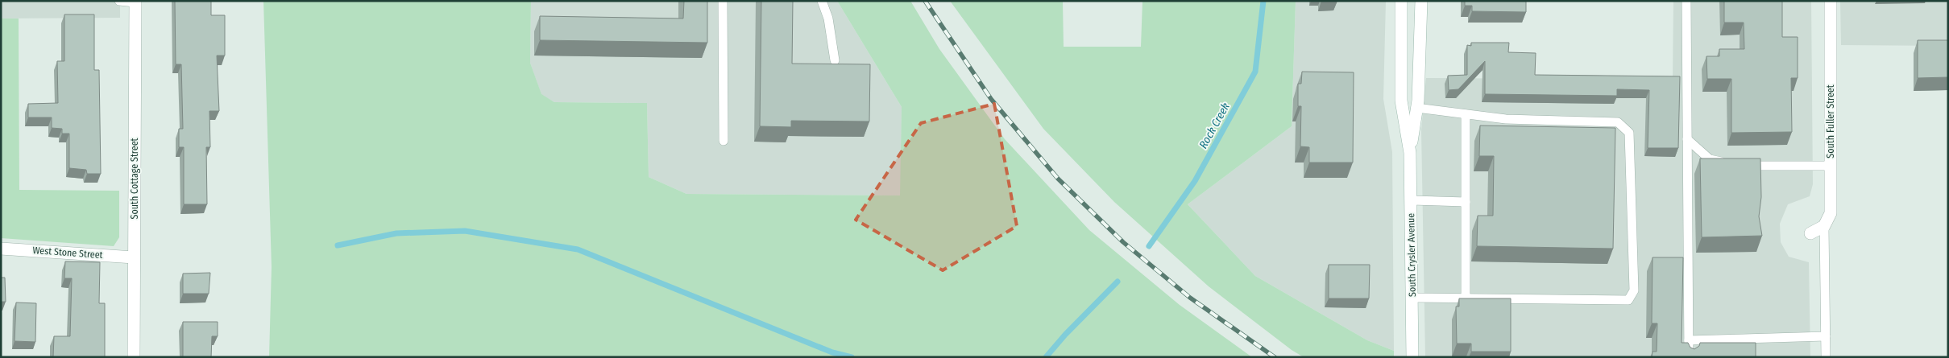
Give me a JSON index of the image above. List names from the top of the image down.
{
  "streets": {
    "street": [
      "South Fuller Street",
      "South Cottage Street",
      "West Stone Street",
      "South Crysler Avenue"
    ]
  },
  "crossings": [
    ["South Cottage Street", "West Stone Street"]
  ],
  "water": ["Rock Creek"]
}
